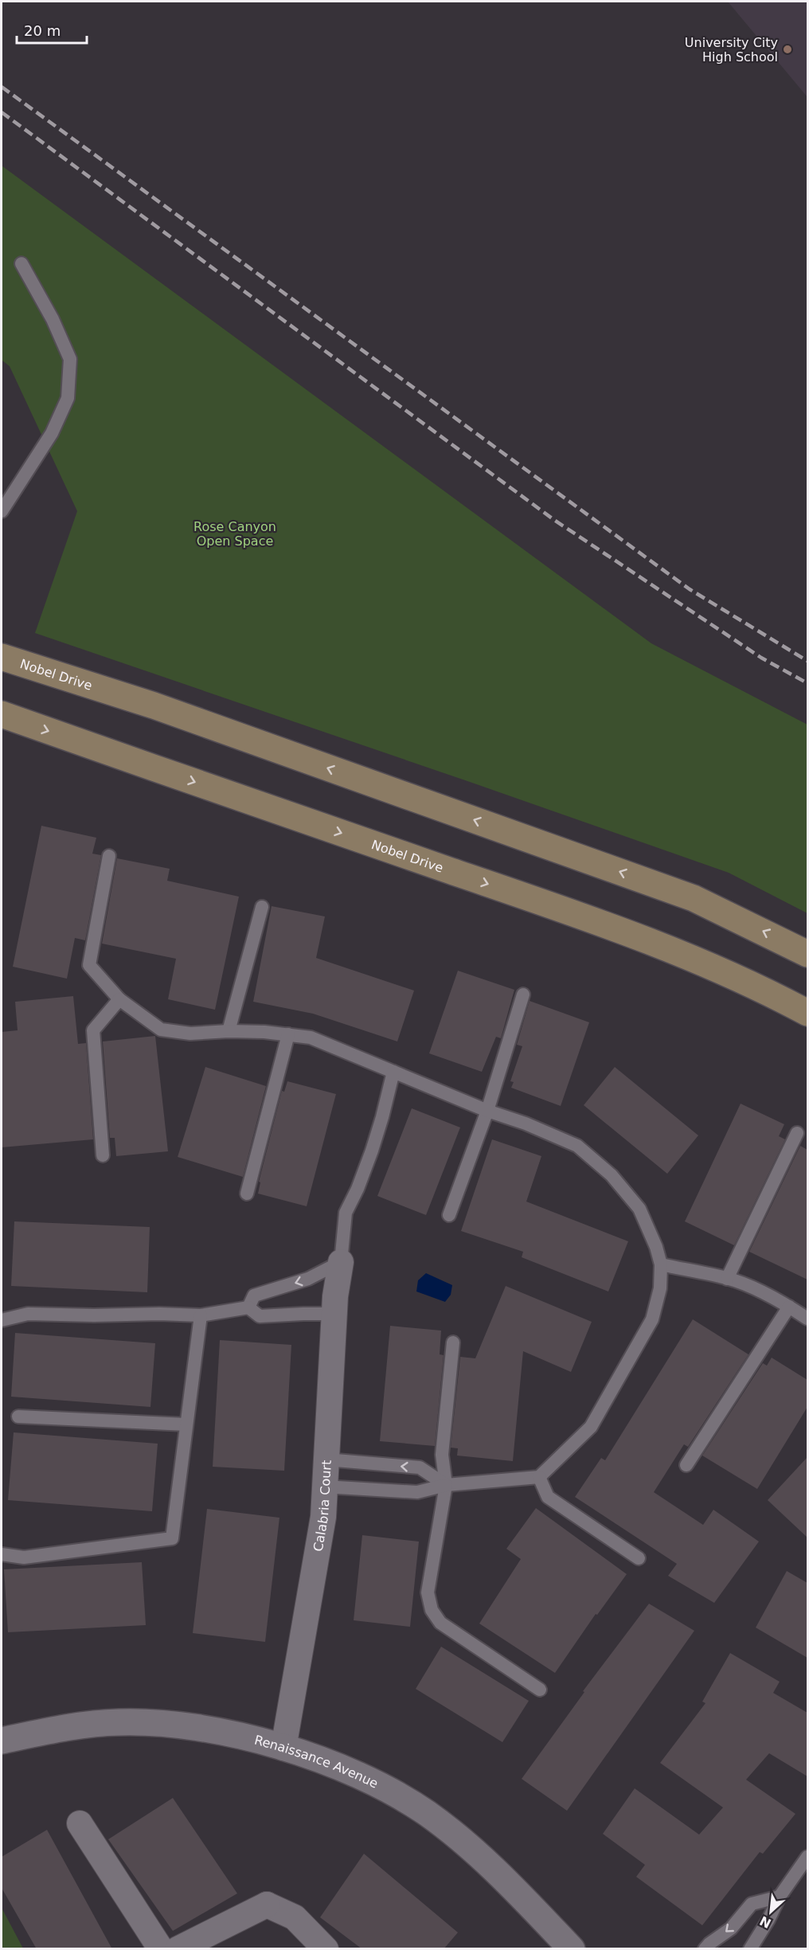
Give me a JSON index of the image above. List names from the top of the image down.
{
  "streets": {
    "main road": ["Nobel Drive"],
    "street": ["Calabria Court", "Renaissance Avenue"]
  },
  "crossings": [
    ["Calabria Court", "Renaissance Avenue"]
  ],
  "parks": ["Rose Canyon Open Space"],
  "places": ["University City High School"],
  "scale_bar": "20 m",
  "north": "bottom left"
}
